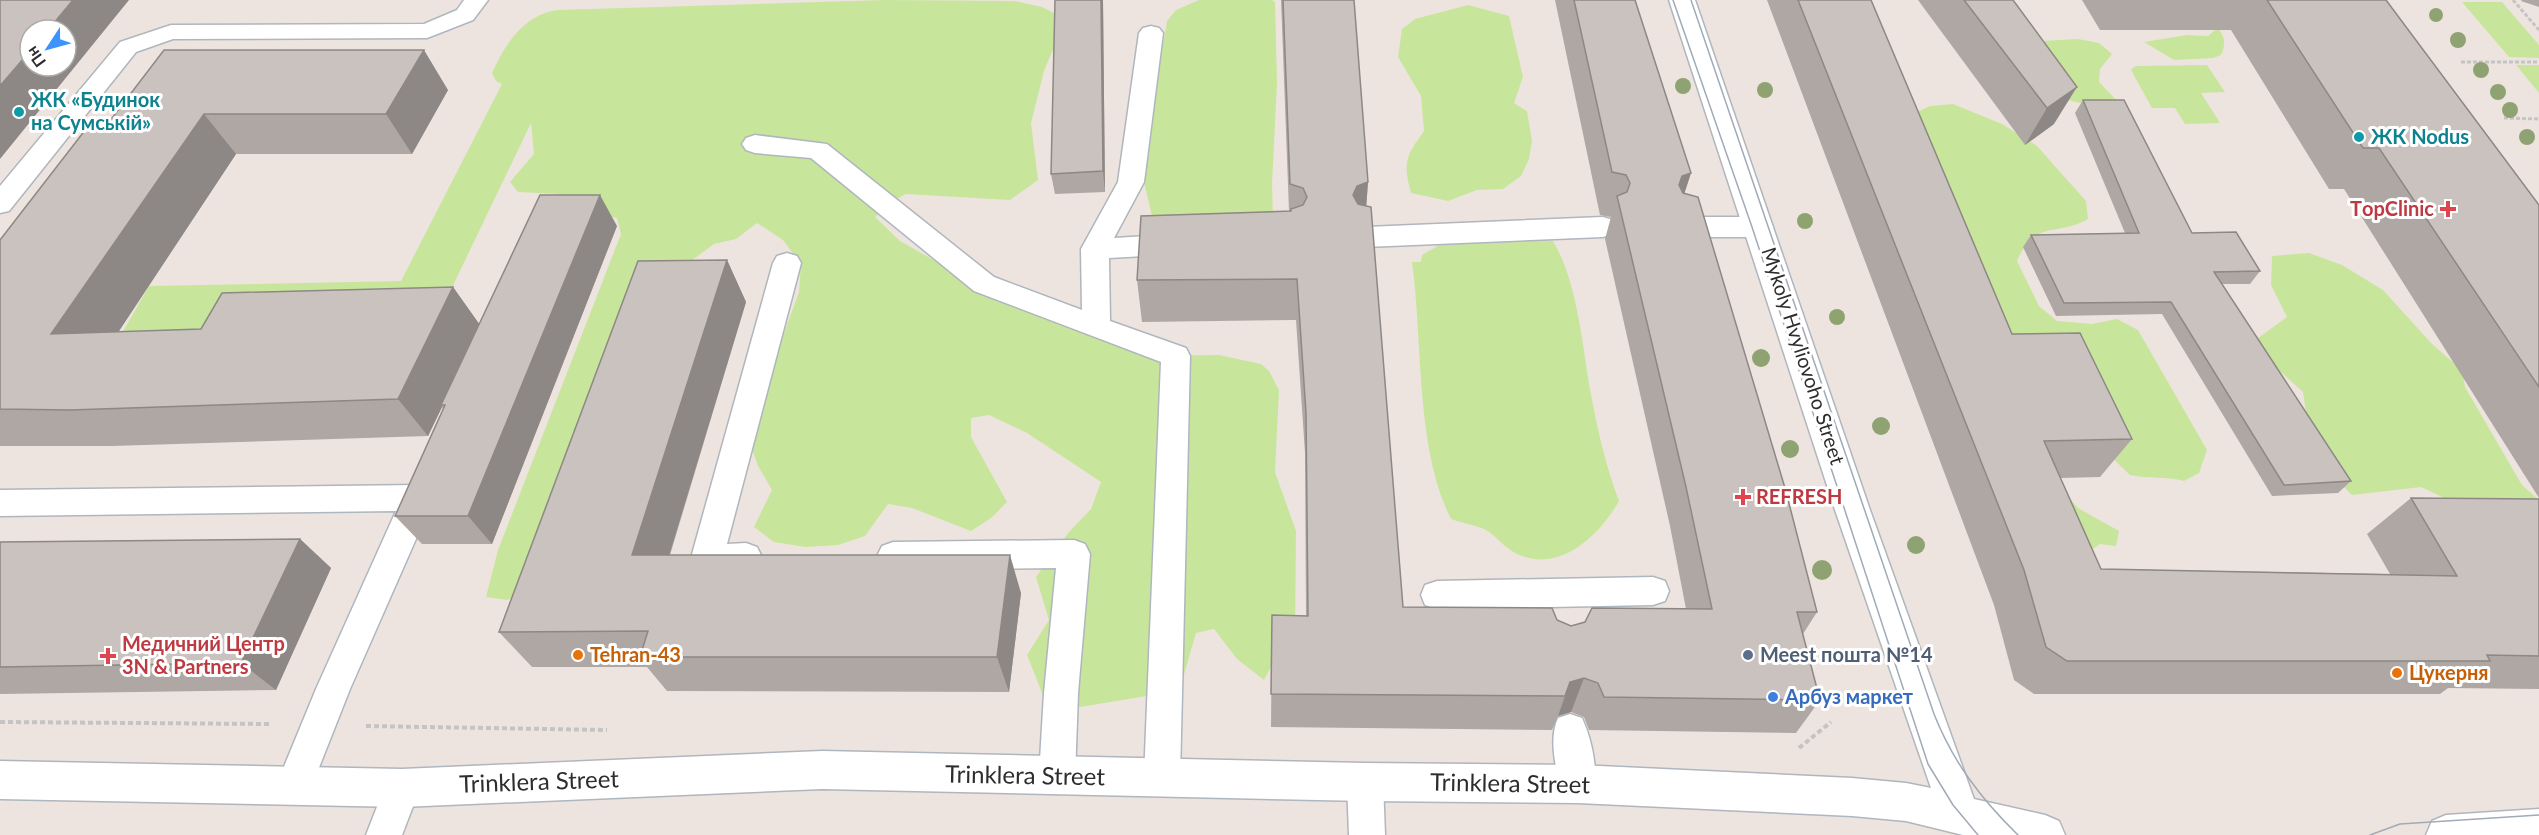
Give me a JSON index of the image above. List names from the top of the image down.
{
  "streets": {
    "street": ["Mykoly Hvyliovoho Street", "Trinklera Street"]
  },
  "crossings": [
    ["Mykoly Hvyliovoho Street", "Trinklera Street"]
  ],
  "places": {
    "other": [
      "ЖК «Будинок на Сумській»",
      "ЖК Nodus",
      "Tehran-43",
      "Meest пошта №14",
      "Цукерня",
      "Арбуз маркет"
    ],
    "health": ["TоpClinic", "REFRESH", "Медичний Центр 3N & Partners"]
  },
  "north": "bottom left"
}
